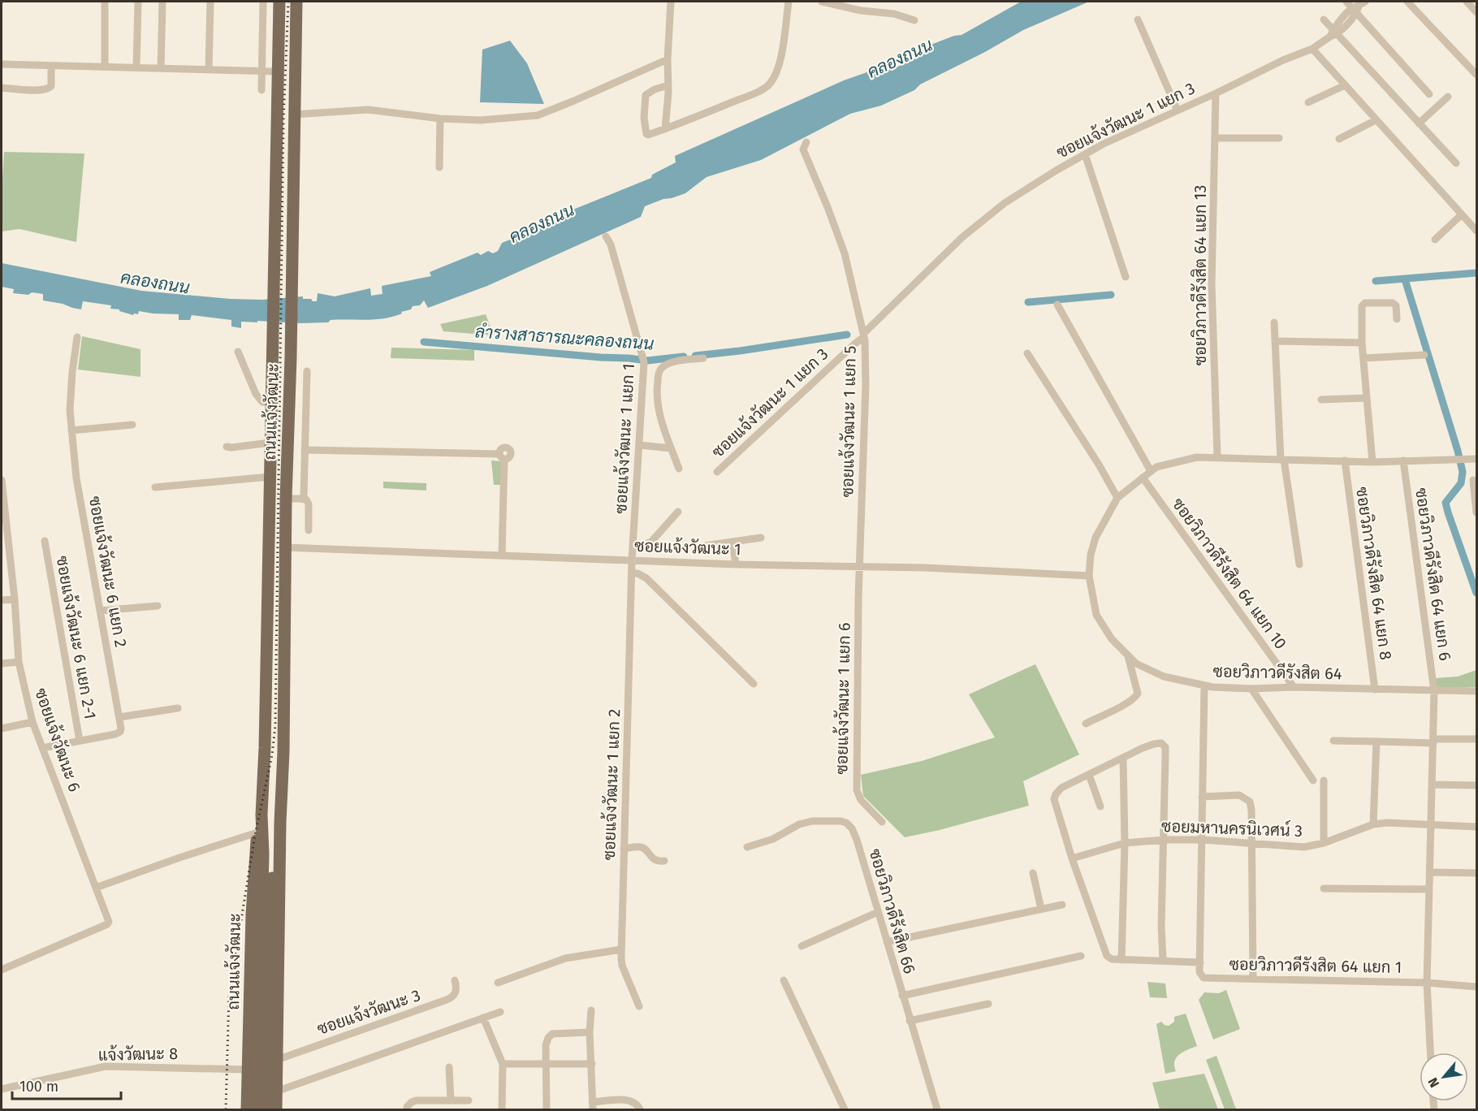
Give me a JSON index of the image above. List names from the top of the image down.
{
  "streets": {
    "main road": ["ถนนแจ้งวัฒนะ"],
    "street": [
      "ซอยแจ้งวัฒนะ 1 แยก 3",
      "ซอยวิภาวดีรังสิต 64 แยก 13",
      "ซอยแจ้งวัฒนะ 1 แยก 5",
      "ซอยแจ้งวัฒนะ 1 แยก 1",
      "ซอยแจ้งวัฒนะ 1",
      "ซอยแจ้งวัฒนะ 6 แยก 2",
      "ซอยวิภาวดีรังสิต 64 แยก 10",
      "ซอยวิภาวดีรังสิต 64 แยก 8",
      "ซอยวิภาวดีรังสิต 64 แยก 6",
      "ซอยแจ้งวัฒนะ 6 แยก 2-1",
      "ซอยวิภาวดีรังสิต 64",
      "ซอยแจ้งวัฒนะ 1 แยก 6",
      "ซอยแจ้งวัฒนะ 6",
      "ซอยแจ้งวัฒนะ 1 แยก 2",
      "ซอยมหานครนิเวศน์ 3",
      "ซอยวิภาวดีรังสิต 66",
      "ซอยวิภาวดีรังสิต 64 แยก 1",
      "ซอยแจ้งวัฒนะ 3",
      "แจ้งวัฒนะ 8"
    ]
  },
  "crossings": [
    ["ซอยแจ้งวัฒนะ 1 แยก 3", "ซอยวิภาวดีรังสิต 64 แยก 13"],
    ["ซอยแจ้งวัฒนะ 1 แยก 3", "ซอยแจ้งวัฒนะ 1 แยก 5"],
    ["ซอยวิภาวดีรังสิต 64 แยก 13", "ซอยวิภาวดีรังสิต 64"],
    ["ถนนแจ้งวัฒนะ", "ซอยแจ้งวัฒนะ 1"],
    ["ถนนแจ้งวัฒนะ", "ซอยแจ้งวัฒนะ 3"],
    ["ถนนแจ้งวัฒนะ", "แจ้งวัฒนะ 8"],
    ["ซอยแจ้งวัฒนะ 1 แยก 5", "ซอยแจ้งวัฒนะ 1"],
    ["ซอยแจ้งวัฒนะ 1 แยก 5", "ซอยแจ้งวัฒนะ 1 แยก 6"],
    ["ซอยแจ้งวัฒนะ 1 แยก 1", "ซอยแจ้งวัฒนะ 1"],
    ["ซอยแจ้งวัฒนะ 1 แยก 1", "ซอยแจ้งวัฒนะ 1 แยก 2"],
    ["ซอยแจ้งวัฒนะ 1", "ซอยวิภาวดีรังสิต 64"],
    ["ซอยแจ้งวัฒนะ 1", "ซอยแจ้งวัฒนะ 1 แยก 6"],
    ["ซอยแจ้งวัฒนะ 1", "ซอยแจ้งวัฒนะ 1 แยก 2"],
    ["ซอยวิภาวดีรังสิต 64 แยก 10", "ซอยวิภาวดีรังสิต 64"],
    ["ซอยวิภาวดีรังสิต 64 แยก 8", "ซอยวิภาวดีรังสิต 64"],
    ["ซอยวิภาวดีรังสิต 64 แยก 6", "ซอยวิภาวดีรังสิต 64"]
  ],
  "water": ["คลองถนน", "ลำรางสาธารณะคลองถนน"],
  "scale_bar": "100 m",
  "north": "bottom left"
}
